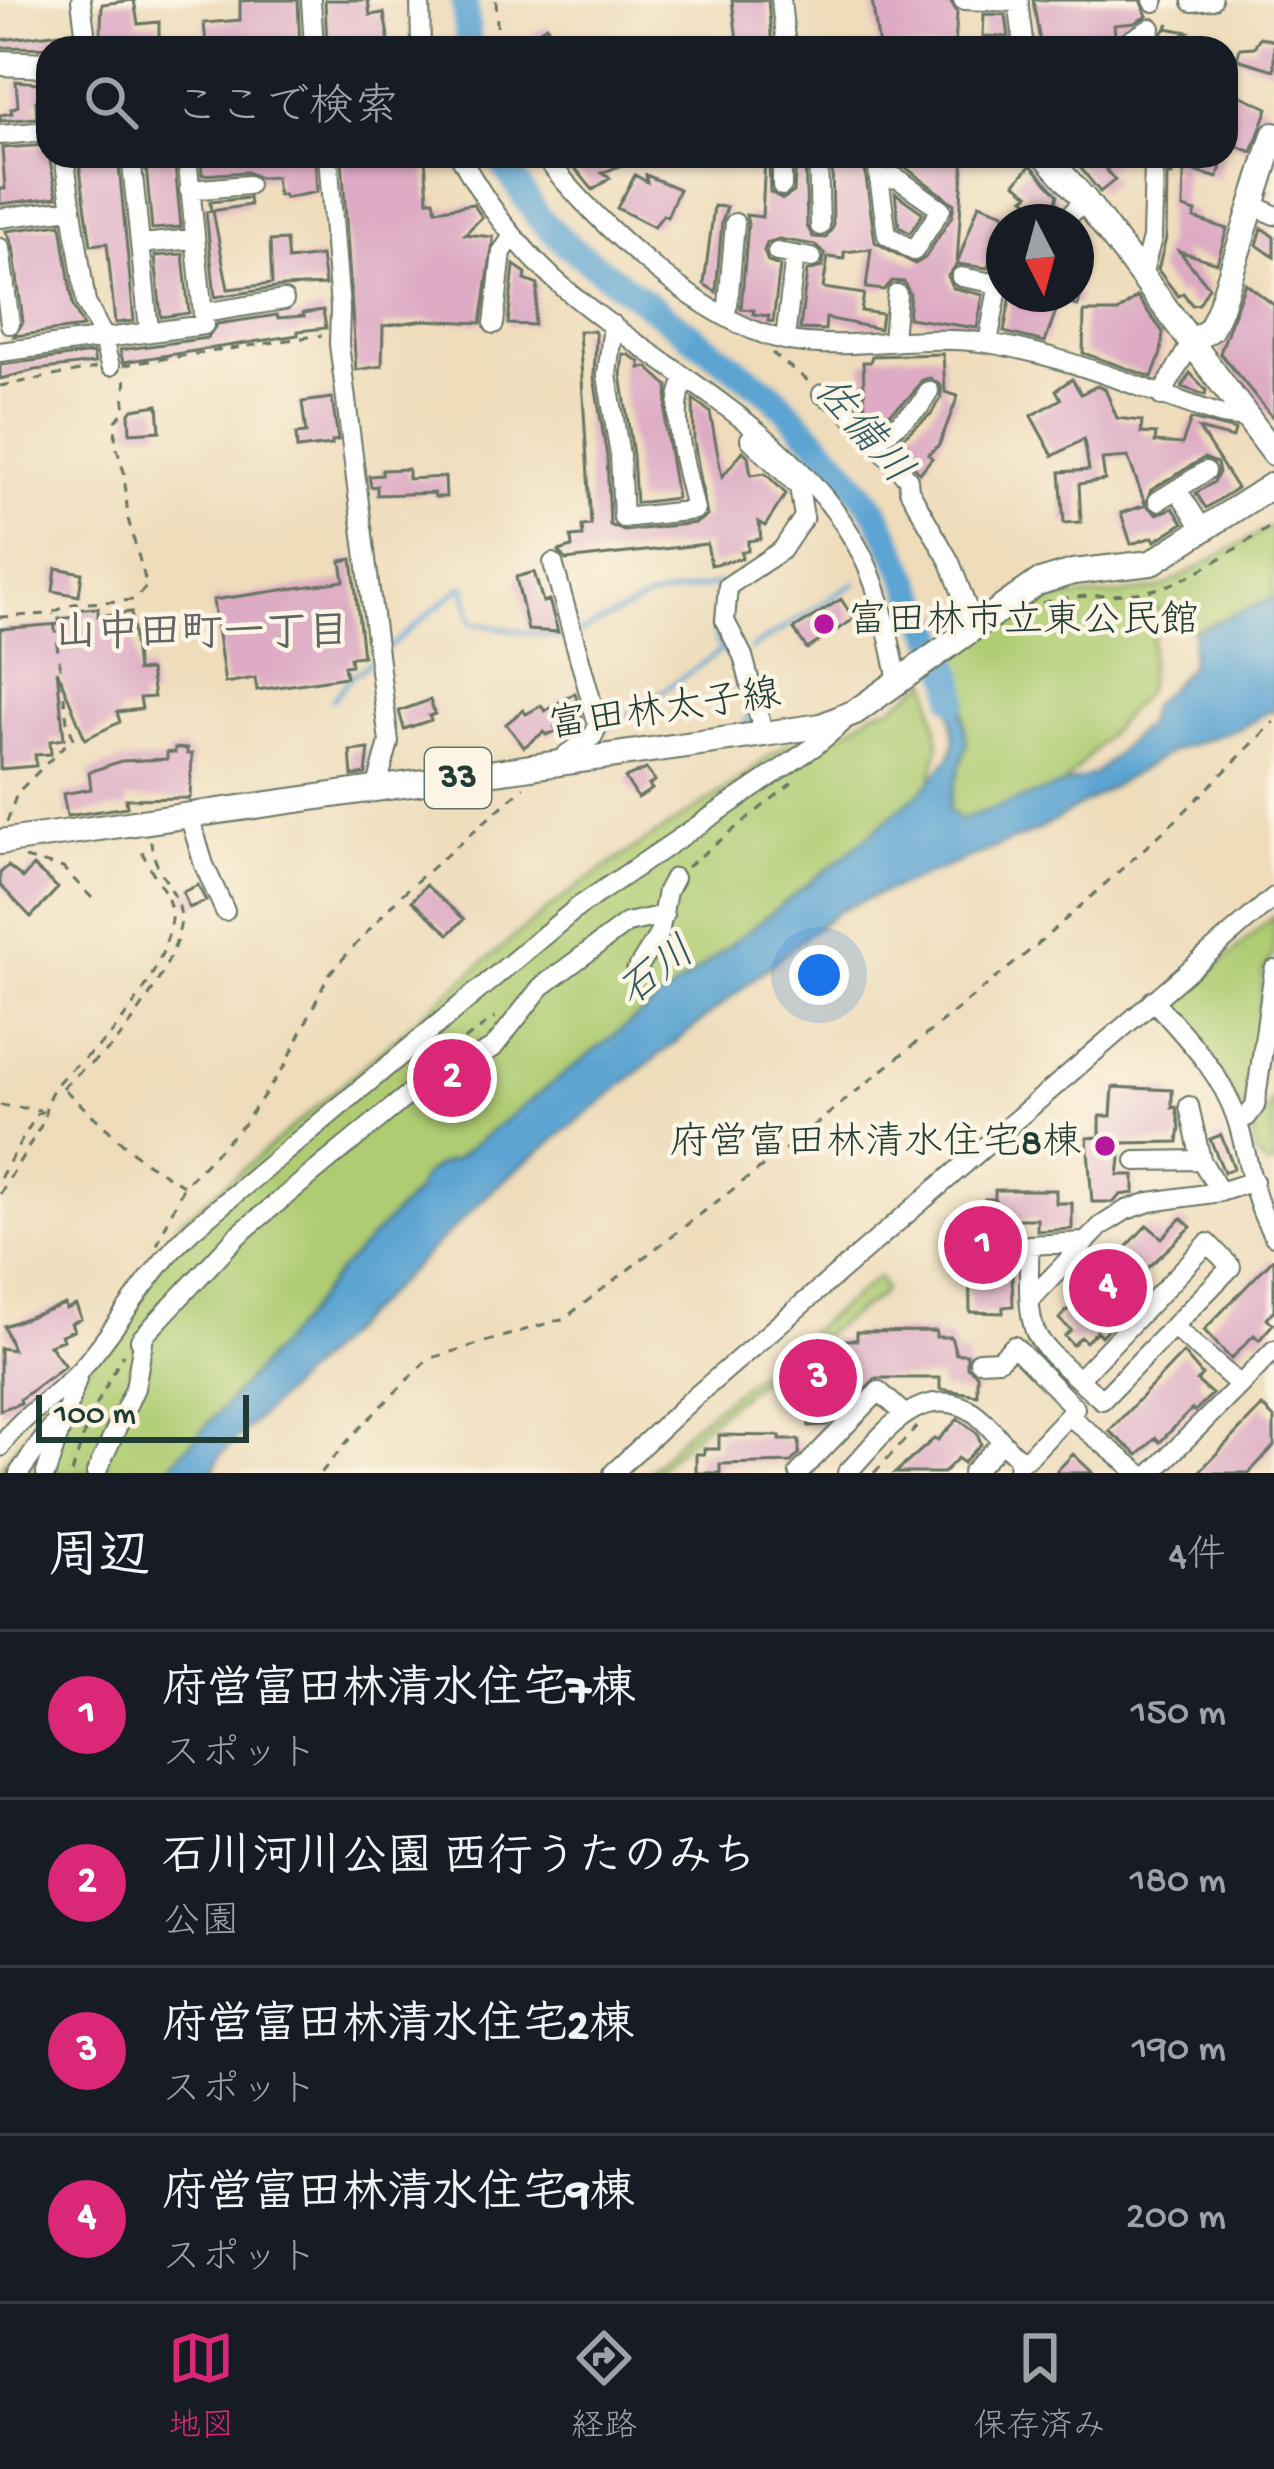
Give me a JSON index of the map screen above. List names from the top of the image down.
{
  "streets": {
    "main road": ["富田林太子線", "33"]
  },
  "districts": ["山中田町一丁目"],
  "water": ["佐備川", "石川"],
  "places": ["富田林市立東公民館", "府営富田林清水住宅8棟"],
  "scale_bar": "100 m",
  "north": "bottom",
  "page": {
    "search": "ここで検索",
    "pins": [
      "2",
      "1",
      "4",
      "3"
    ],
    "scale": "100 m",
    "heading": ["周辺", "4件"],
    "list": [
      {
        "mark": "1",
        "name": "府営富田林清水住宅7棟",
        "note": "スポット",
        "value": "150 m"
      },
      {
        "mark": "2",
        "name": "石川河川公園 西行うたのみち",
        "note": "公園",
        "value": "180 m"
      },
      {
        "mark": "3",
        "name": "府営富田林清水住宅2棟",
        "note": "スポット",
        "value": "190 m"
      },
      {
        "mark": "4",
        "name": "府営富田林清水住宅9棟",
        "note": "スポット",
        "value": "200 m"
      }
    ],
    "nav": ["地図", "経路", "保存済み"]
  }
}
